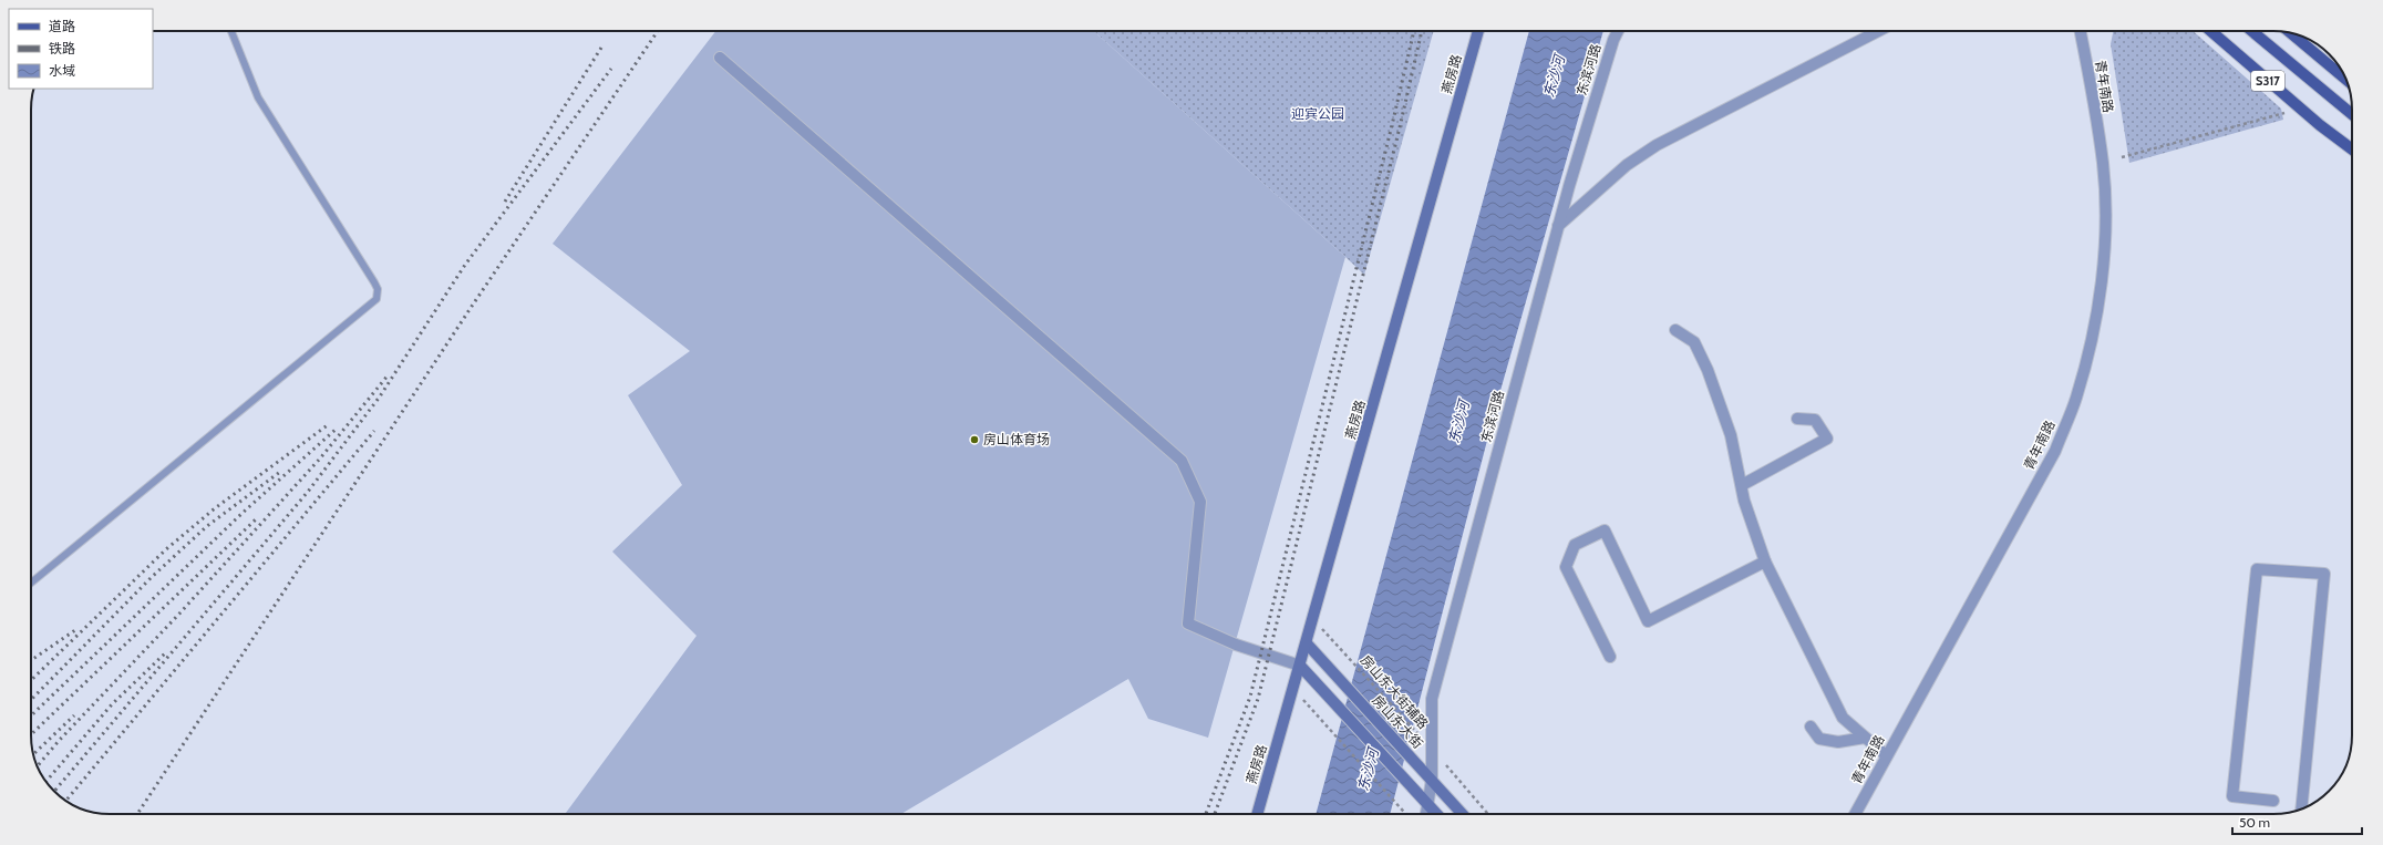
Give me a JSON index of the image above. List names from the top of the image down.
{
  "streets": {
    "main road": ["燕房路", "S317", "房山东大街"],
    "street": ["东滨河路", "青年南路"],
    "path": ["房山东大街辅路"]
  },
  "crossings": [
    ["东滨河路", "房山东大街辅路"],
    ["东滨河路", "房山东大街"],
    ["燕房路", "房山东大街辅路"],
    ["燕房路", "房山东大街"]
  ],
  "water": ["东沙河"],
  "parks": ["迎宾公园"],
  "places": ["房山体育场"],
  "legend": ["道路", "铁路", "水域"],
  "scale_bar": "50 m"
}
